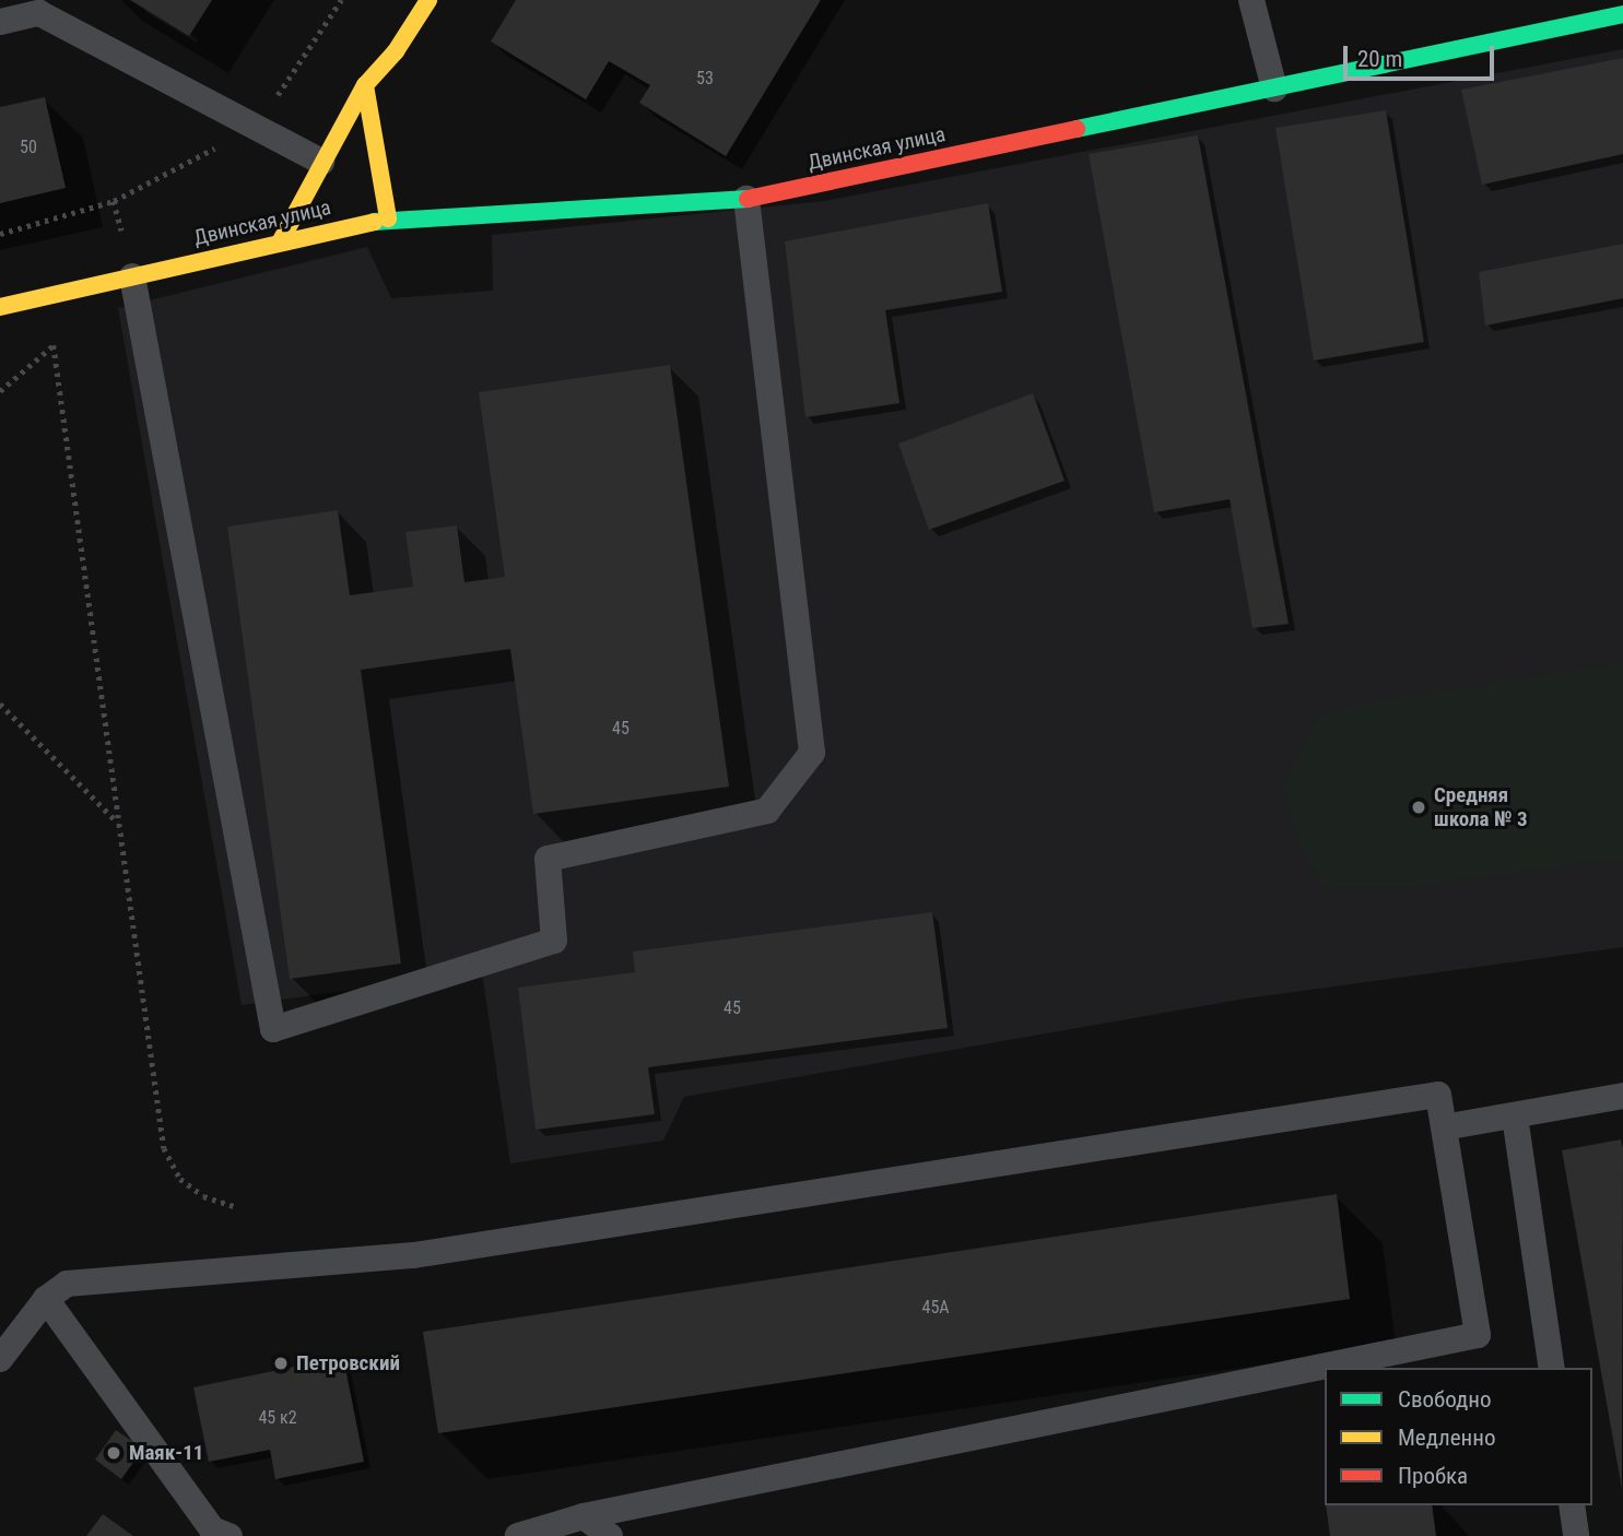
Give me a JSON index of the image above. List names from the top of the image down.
{
  "streets": {
    "street": ["Двинская улица"]
  },
  "places": ["Средняя школа № 3", "Петровский", "Маяк-11"],
  "house_numbers": [
    "53",
    "50",
    "45",
    "45",
    "45А",
    "45 к2"
  ],
  "legend": ["Свободно", "Медленно", "Пробка"],
  "scale_bar": "20 m"
}
